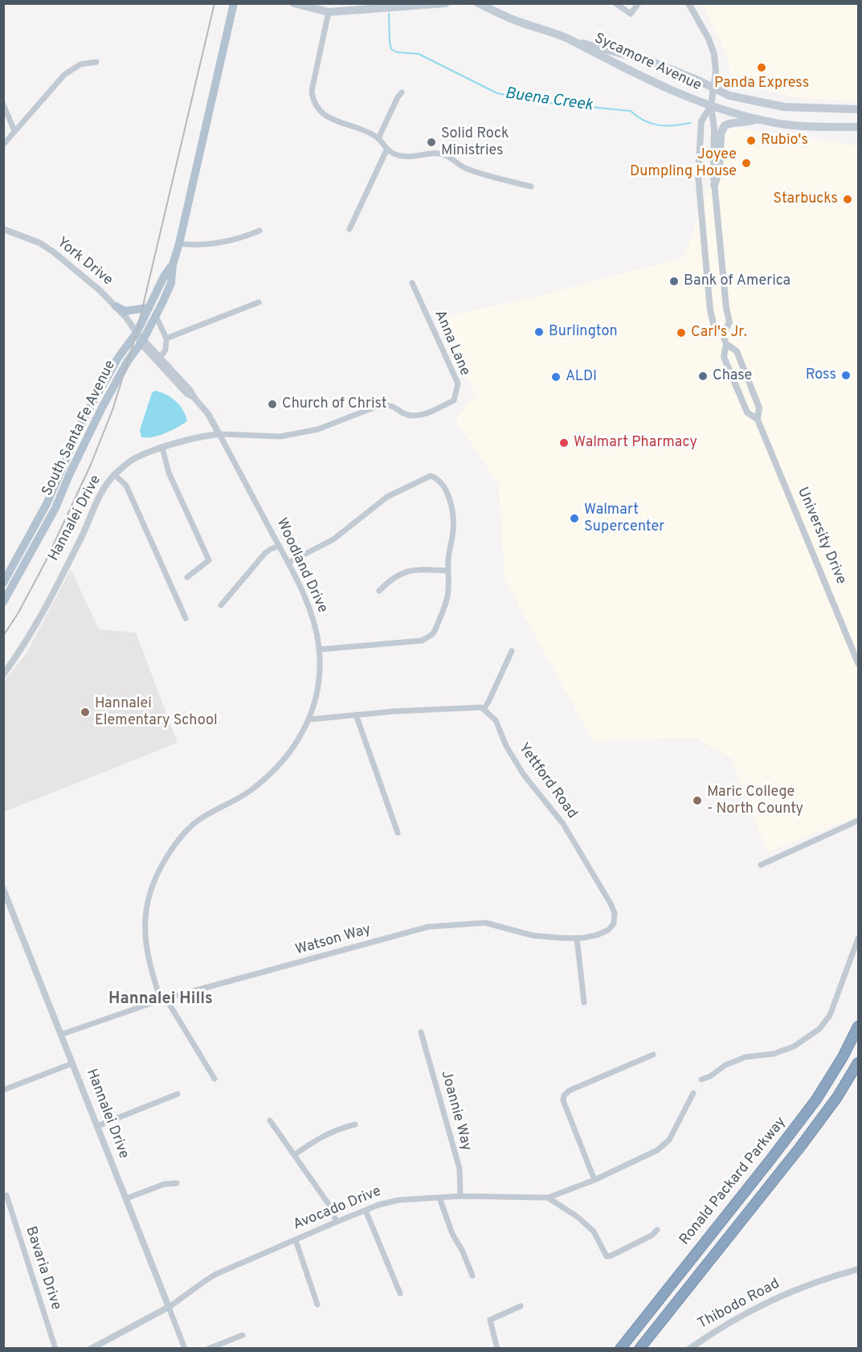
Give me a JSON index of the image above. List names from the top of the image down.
{
  "streets": {
    "highway": ["Ronald Packard Parkway"],
    "main road": ["Sycamore Avenue", "South Santa Fe Avenue"],
    "street": [
      "York Drive",
      "Anna Lane",
      "Hannalei Drive",
      "University Drive",
      "Woodland Drive",
      "Yettford Road",
      "Watson Way",
      "Joannie Way",
      "Avocado Drive",
      "Bavaria Drive",
      "Thibodo Road"
    ]
  },
  "crossings": [
    ["Sycamore Avenue", "University Drive"],
    ["York Drive", "South Santa Fe Avenue"],
    ["York Drive", "Woodland Drive"],
    ["Anna Lane", "Hannalei Drive"],
    ["Anna Lane", "Woodland Drive"],
    ["South Santa Fe Avenue", "Woodland Drive"],
    ["Hannalei Drive", "Woodland Drive"],
    ["Hannalei Drive", "Watson Way"],
    ["Hannalei Drive", "Avocado Drive"],
    ["Woodland Drive", "Watson Way"],
    ["Yettford Road", "Watson Way"],
    ["Joannie Way", "Avocado Drive"]
  ],
  "districts": ["Hannalei Hills"],
  "water": ["Buena Creek"],
  "places": [
    "Panda Express",
    "Rubio's",
    "Solid Rock Ministries",
    "Joyee Dumpling House",
    "Starbucks",
    "Bank of America",
    "Burlington",
    "Carl's Jr.",
    "Ross",
    "Chase",
    "ALDI",
    "Church of Christ",
    "Walmart Pharmacy",
    "Walmart Supercenter",
    "Hannalei Elementary School",
    "Maric College - North County"
  ]
}
